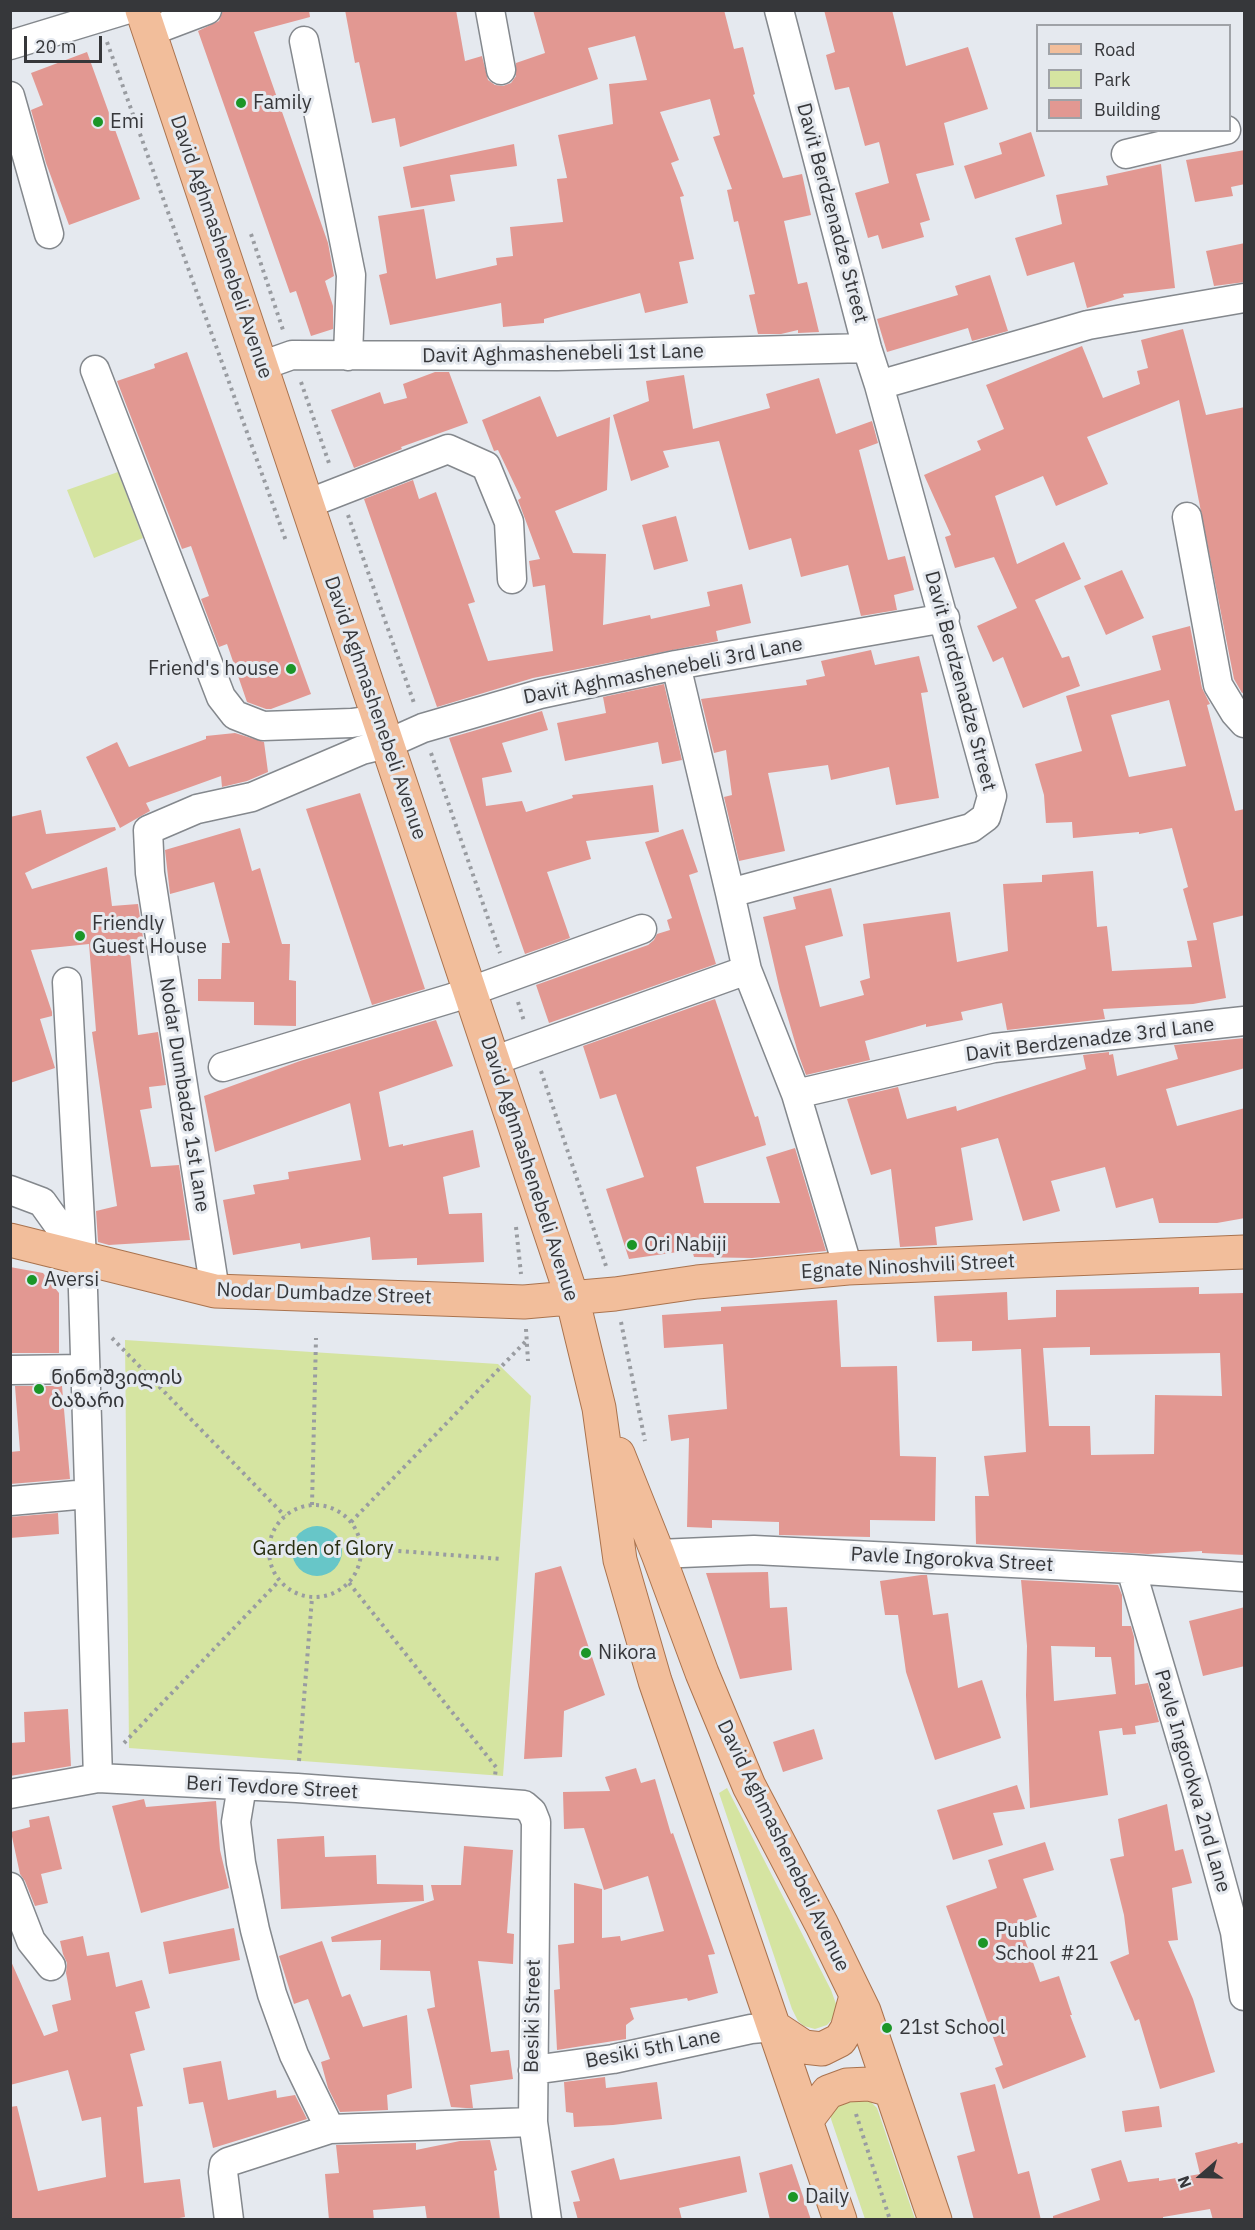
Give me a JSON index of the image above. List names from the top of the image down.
{
  "streets": {
    "main road": ["David Aghmashenebeli Avenue", "Egnate Ninoshvili Street", "Nodar Dumbadze Street"],
    "street": [
      "Davit Berdzenadze Street",
      "Davit Aghmashenebeli 1st Lane",
      "Davit Aghmashenebeli 3rd Lane",
      "Davit Berdzenadze 3rd Lane",
      "Nodar Dumbadze 1st Lane",
      "Pavle Ingorokva Street",
      "Pavle Ingorokva 2nd Lane",
      "Beri Tevdore Street",
      "Besiki Street",
      "Besiki 5th Lane"
    ]
  },
  "crossings": [
    ["Davit Berdzenadze Street", "Davit Aghmashenebeli 1st Lane"],
    ["Davit Berdzenadze Street", "Davit Aghmashenebeli 3rd Lane"],
    ["David Aghmashenebeli Avenue", "Davit Aghmashenebeli 1st Lane"],
    ["David Aghmashenebeli Avenue", "Davit Aghmashenebeli 3rd Lane"],
    ["David Aghmashenebeli Avenue", "Nodar Dumbadze 1st Lane"],
    ["David Aghmashenebeli Avenue", "Egnate Ninoshvili Street"],
    ["David Aghmashenebeli Avenue", "Nodar Dumbadze Street"],
    ["David Aghmashenebeli Avenue", "Pavle Ingorokva Street"],
    ["David Aghmashenebeli Avenue", "Besiki 5th Lane"],
    ["Davit Aghmashenebeli 3rd Lane", "Nodar Dumbadze 1st Lane"],
    ["Nodar Dumbadze 1st Lane", "Nodar Dumbadze Street"],
    ["Egnate Ninoshvili Street", "Nodar Dumbadze Street"],
    ["Pavle Ingorokva Street", "Pavle Ingorokva 2nd Lane"],
    ["Beri Tevdore Street", "Besiki Street"],
    ["Besiki Street", "Besiki 5th Lane"]
  ],
  "parks": ["Garden of Glory"],
  "places": [
    "Family",
    "Emi",
    "Friend's house",
    "Friendly Guest House",
    "Ori Nabiji",
    "Aversi",
    "ნინოშვილის ბაზარი",
    "Nikora",
    "Public School #21",
    "21st School",
    "Daily"
  ],
  "legend": ["Road", "Park", "Building"],
  "scale_bar": "20 m",
  "north": "left"
}
